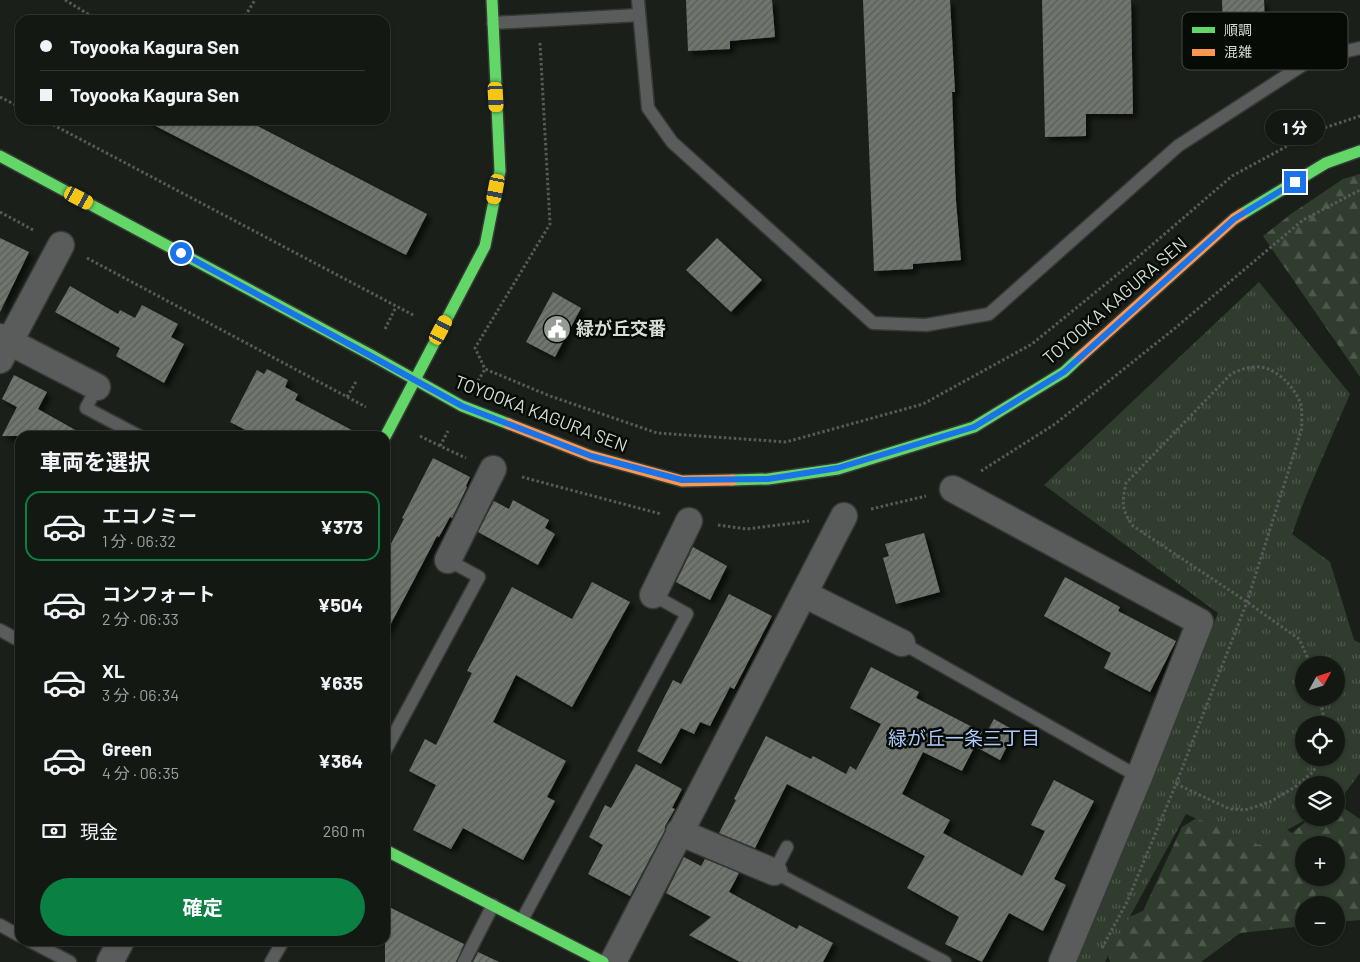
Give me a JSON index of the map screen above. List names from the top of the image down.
{
  "streets": {
    "street": ["TOYOOKA KAGURA SEN"]
  },
  "districts": ["緑が丘一条三丁目"],
  "places": {
    "public building": ["緑が丘交番"]
  },
  "legend": ["順調", "混雑"],
  "north": "top right",
  "page": {
    "banner": ["Toyooka Kagura Sen", "Toyooka Kagura Sen"],
    "bubble": "1 分",
    "heading": "車両を選択",
    "list": [
      {
        "name": "エコノミー",
        "note": "1 分 · 06:32",
        "value": "¥373"
      },
      {
        "name": "コンフォート",
        "note": "2 分 · 06:33",
        "value": "¥504"
      },
      {
        "name": "XL",
        "note": "3 分 · 06:34",
        "value": "¥635"
      },
      {
        "name": "Green",
        "note": "4 分 · 06:35",
        "value": "¥364"
      }
    ],
    "map_buttons": ["+", "−"],
    "pay": ["現金", "260 m"],
    "buttons": "確定"
  }
}
